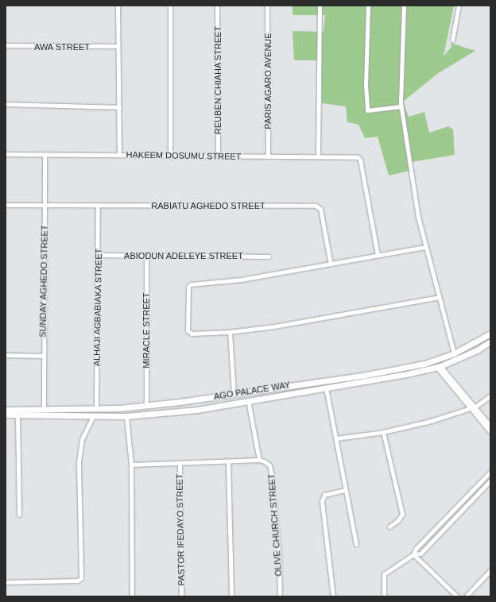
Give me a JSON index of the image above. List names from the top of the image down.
{
  "streets": {
    "main road": ["AGO PALACE WAY"],
    "street": [
      "AWA STREET",
      "REUBEN CHIAHA STREET",
      "PARIS AGARO AVENUE",
      "HAKEEM DOSUMU STREET",
      "RABIATU AGHEDO STREET",
      "ABIODUN ADELEYE STREET",
      "SUNDAY AGHEDO STREET",
      "ALHAJI AGBABIAKA STREET",
      "MIRACLE STREET",
      "OLIVE CHURCH STREET",
      "PASTOR IFEDAYO STREET"
    ]
  },
  "crossings": [
    ["REUBEN CHIAHA STREET", "HAKEEM DOSUMU STREET"],
    ["PARIS AGARO AVENUE", "HAKEEM DOSUMU STREET"],
    ["HAKEEM DOSUMU STREET", "SUNDAY AGHEDO STREET"],
    ["RABIATU AGHEDO STREET", "SUNDAY AGHEDO STREET"],
    ["RABIATU AGHEDO STREET", "ALHAJI AGBABIAKA STREET"],
    ["ABIODUN ADELEYE STREET", "ALHAJI AGBABIAKA STREET"],
    ["ABIODUN ADELEYE STREET", "MIRACLE STREET"],
    ["SUNDAY AGHEDO STREET", "AGO PALACE WAY"],
    ["ALHAJI AGBABIAKA STREET", "AGO PALACE WAY"],
    ["MIRACLE STREET", "AGO PALACE WAY"]
  ]
}
